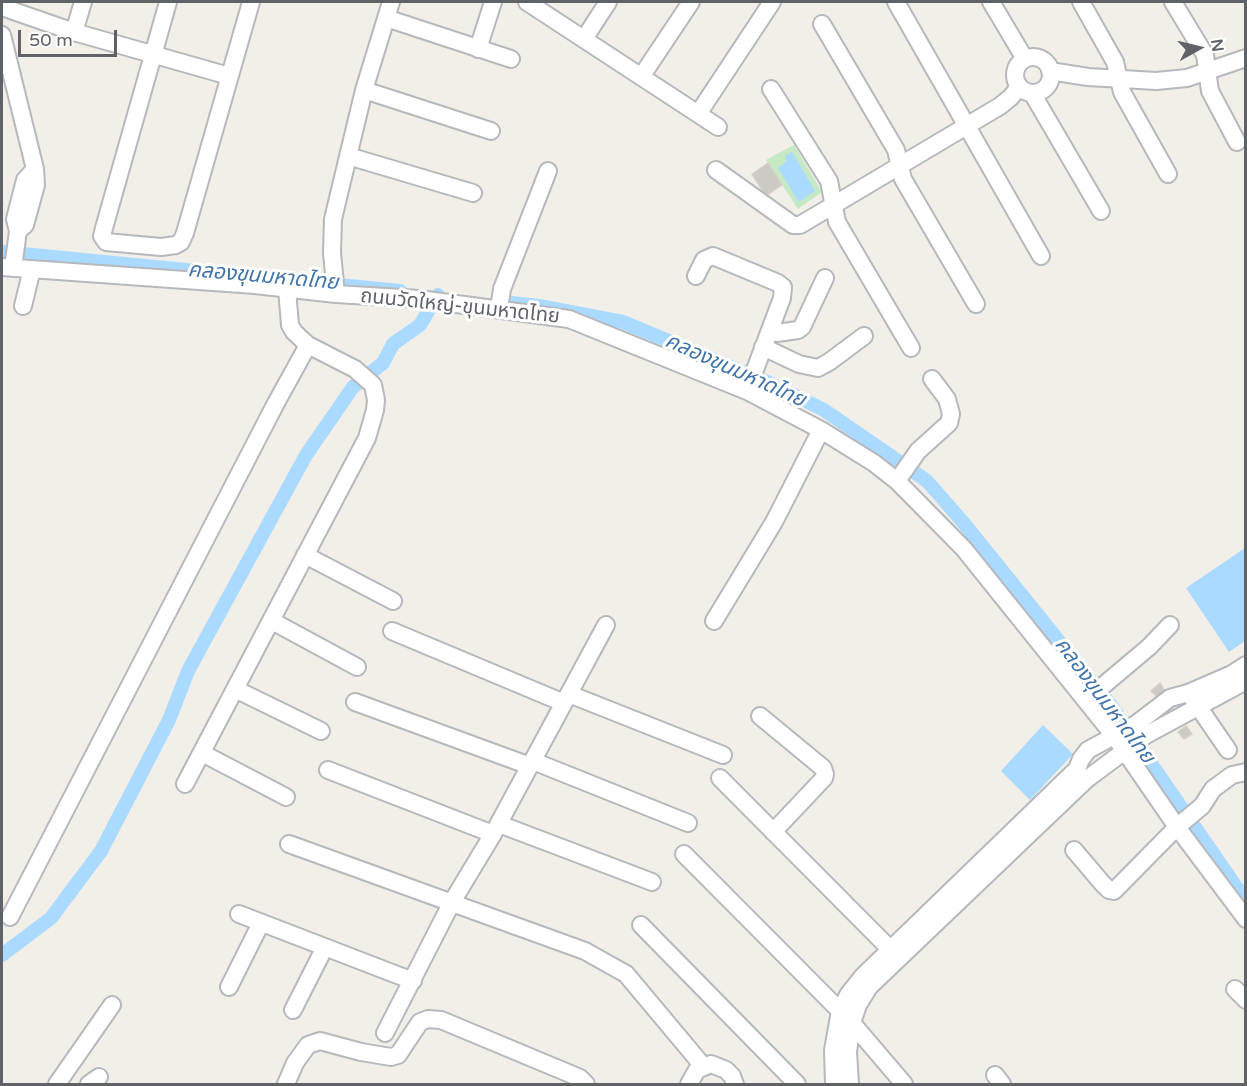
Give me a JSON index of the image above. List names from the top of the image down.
{
  "streets": {
    "street": ["ถนนวัดใหญ่-ขุนมหาดไทย"]
  },
  "water": ["คลองขุนมหาดไทย"],
  "scale_bar": "50 m",
  "north": "right"
}
